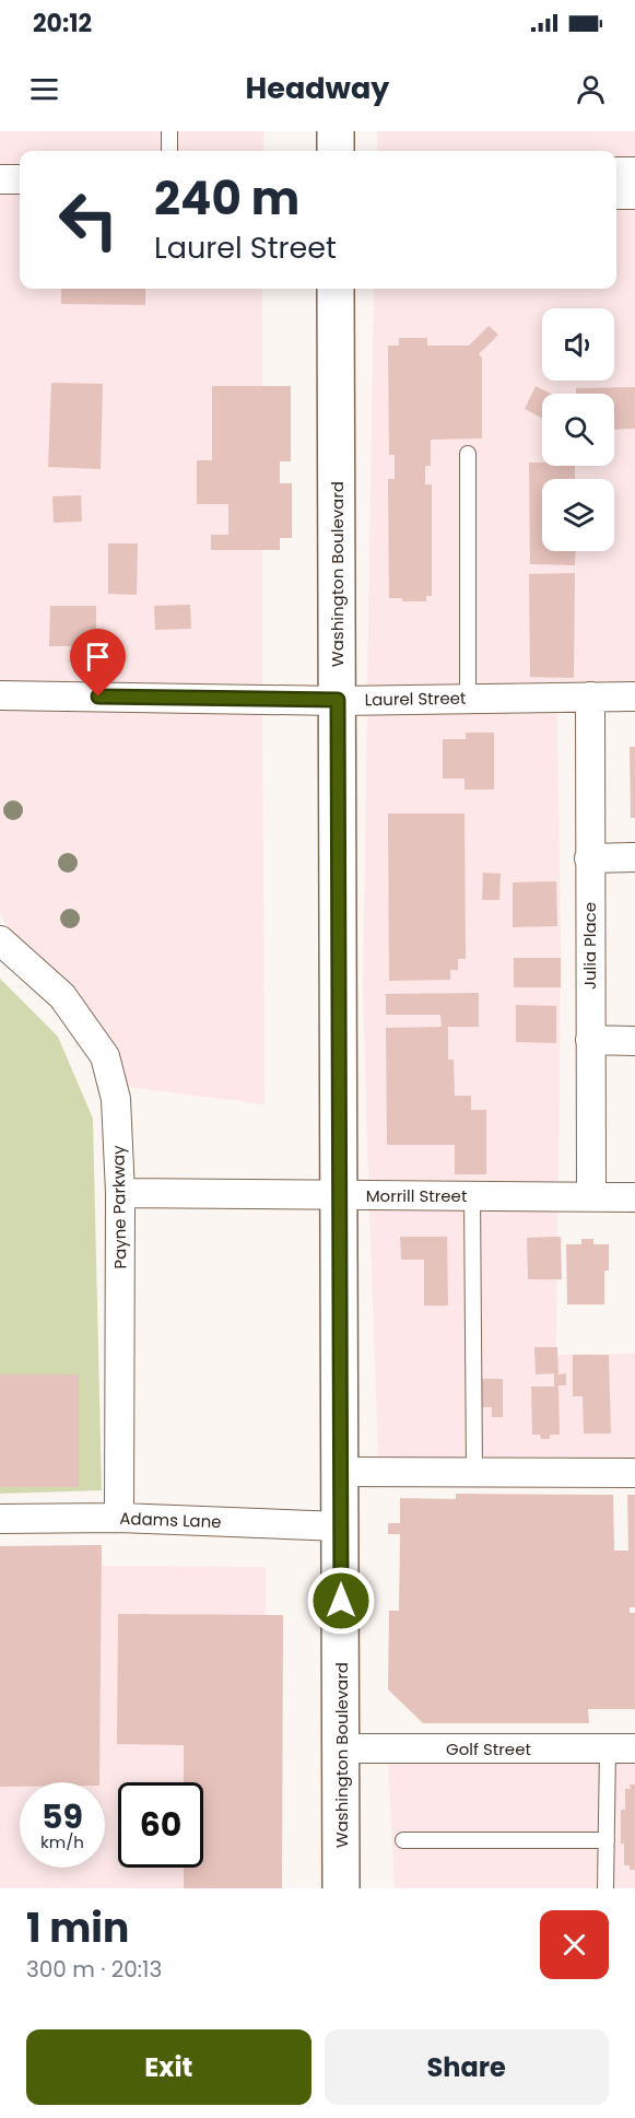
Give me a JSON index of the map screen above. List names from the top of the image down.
{
  "streets": {
    "main road": ["Washington Boulevard"],
    "street": [
      "Laurel Street",
      "Julia Place",
      "Morrill Street",
      "Payne Parkway",
      "Adams Lane",
      "Golf Street"
    ]
  },
  "crossings": [
    ["Washington Boulevard", "Laurel Street"],
    ["Washington Boulevard", "Morrill Street"],
    ["Washington Boulevard", "Adams Lane"],
    ["Washington Boulevard", "Golf Street"],
    ["Laurel Street", "Julia Place"],
    ["Julia Place", "Morrill Street"],
    ["Morrill Street", "Payne Parkway"],
    ["Payne Parkway", "Adams Lane"]
  ],
  "page": {
    "status": "20:12",
    "header": "Headway",
    "turn": ["240 m", "Laurel Street"],
    "speed": "59 km/h",
    "limit": "60",
    "heading": ["1 min", "300 m · 20:13"],
    "buttons": ["Exit", "Share"]
  }
}
